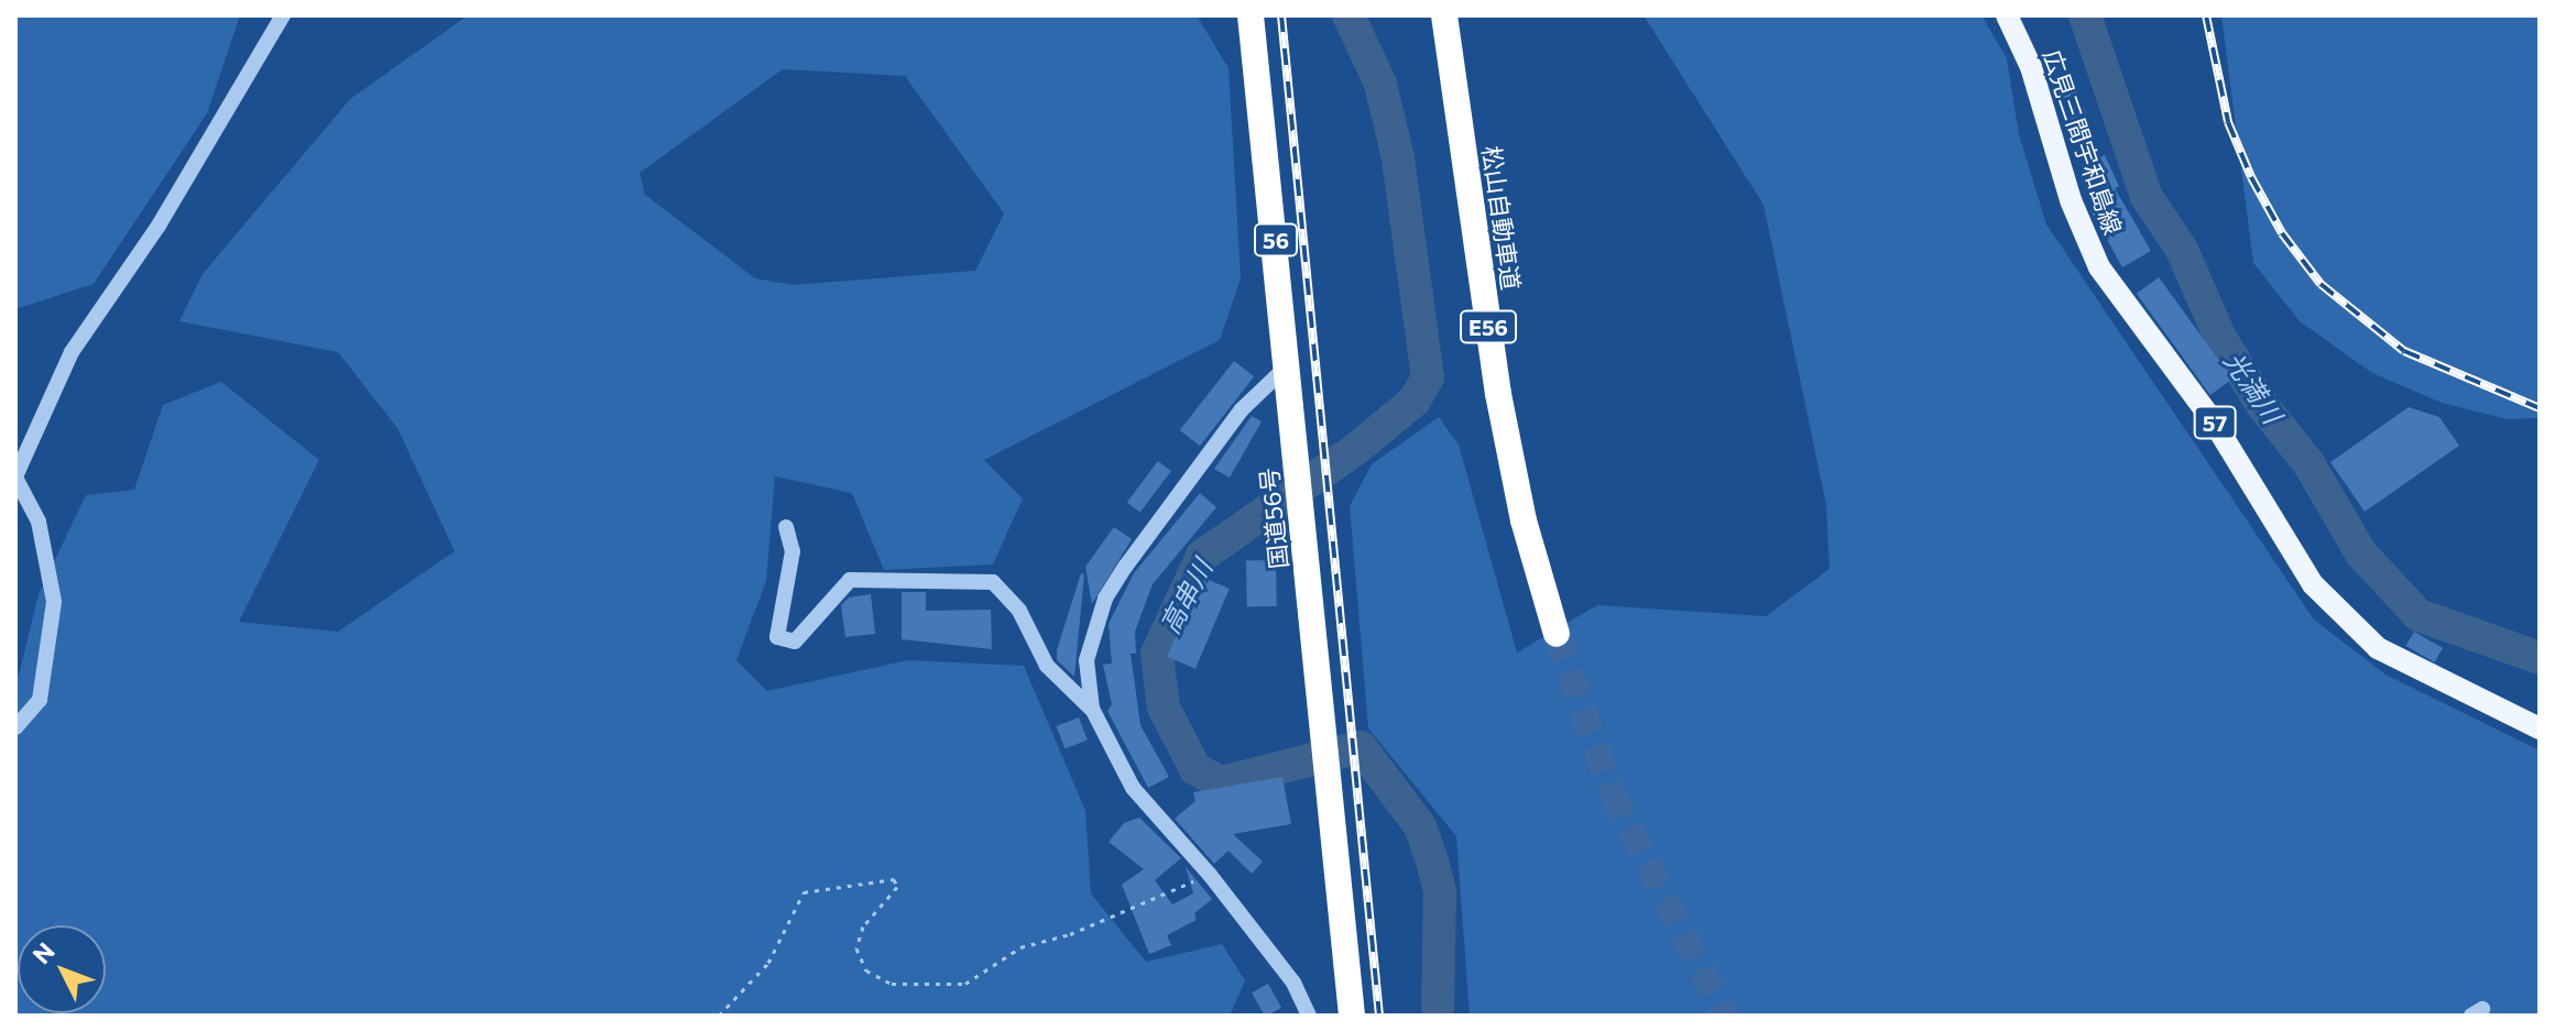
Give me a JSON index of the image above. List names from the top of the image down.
{
  "streets": {
    "highway": [
      "松山自動車道",
      "56",
      "E56",
      "国道56号"
    ],
    "main road": ["広見三間宇和島線", "57"]
  },
  "water": ["光満川", "高串川"],
  "north": "top left"
}
